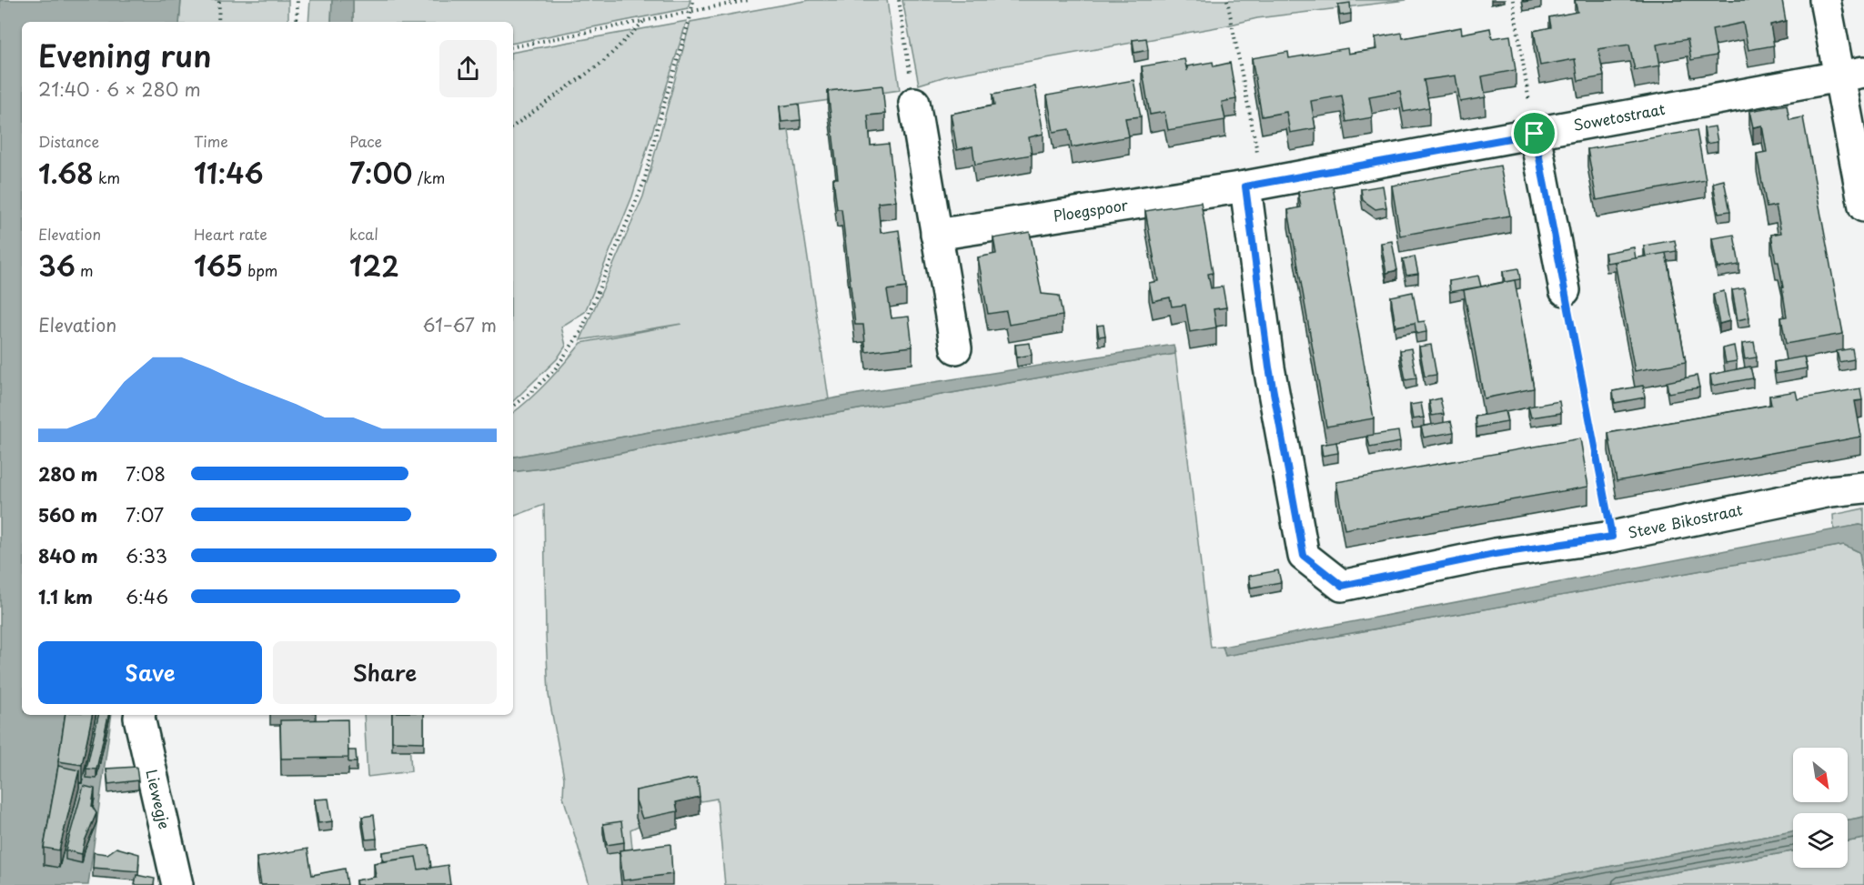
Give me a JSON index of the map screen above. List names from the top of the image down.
{
  "streets": {
    "street": [
      "Sowetostraat",
      "Ploegspoor",
      "Steve Bikostraat",
      "Liewegje"
    ]
  },
  "crossings": [
    ["Sowetostraat", "Ploegspoor"],
    ["Sowetostraat", "Steve Bikostraat"],
    ["Ploegspoor", "Steve Bikostraat"]
  ],
  "north": "bottom right",
  "page": {
    "heading": ["Evening run", "21:40 · 6 × 280 m"],
    "stats": [
      ["Distance", "1.68 km"],
      ["Time", "11:46"],
      ["Pace", "7:00 /km"],
      ["Elevation", "36 m"],
      ["Heart rate", "165 bpm"],
      ["kcal", "122"]
    ],
    "chart": ["Elevation", "61–67 m"],
    "list": [
      {
        "name": "280 m",
        "note": "7:08"
      },
      {
        "name": "560 m",
        "note": "7:07"
      },
      {
        "name": "840 m",
        "note": "6:33"
      },
      {
        "name": "1.1 km",
        "note": "6:46"
      }
    ],
    "buttons": ["Save", "Share"]
  }
}
